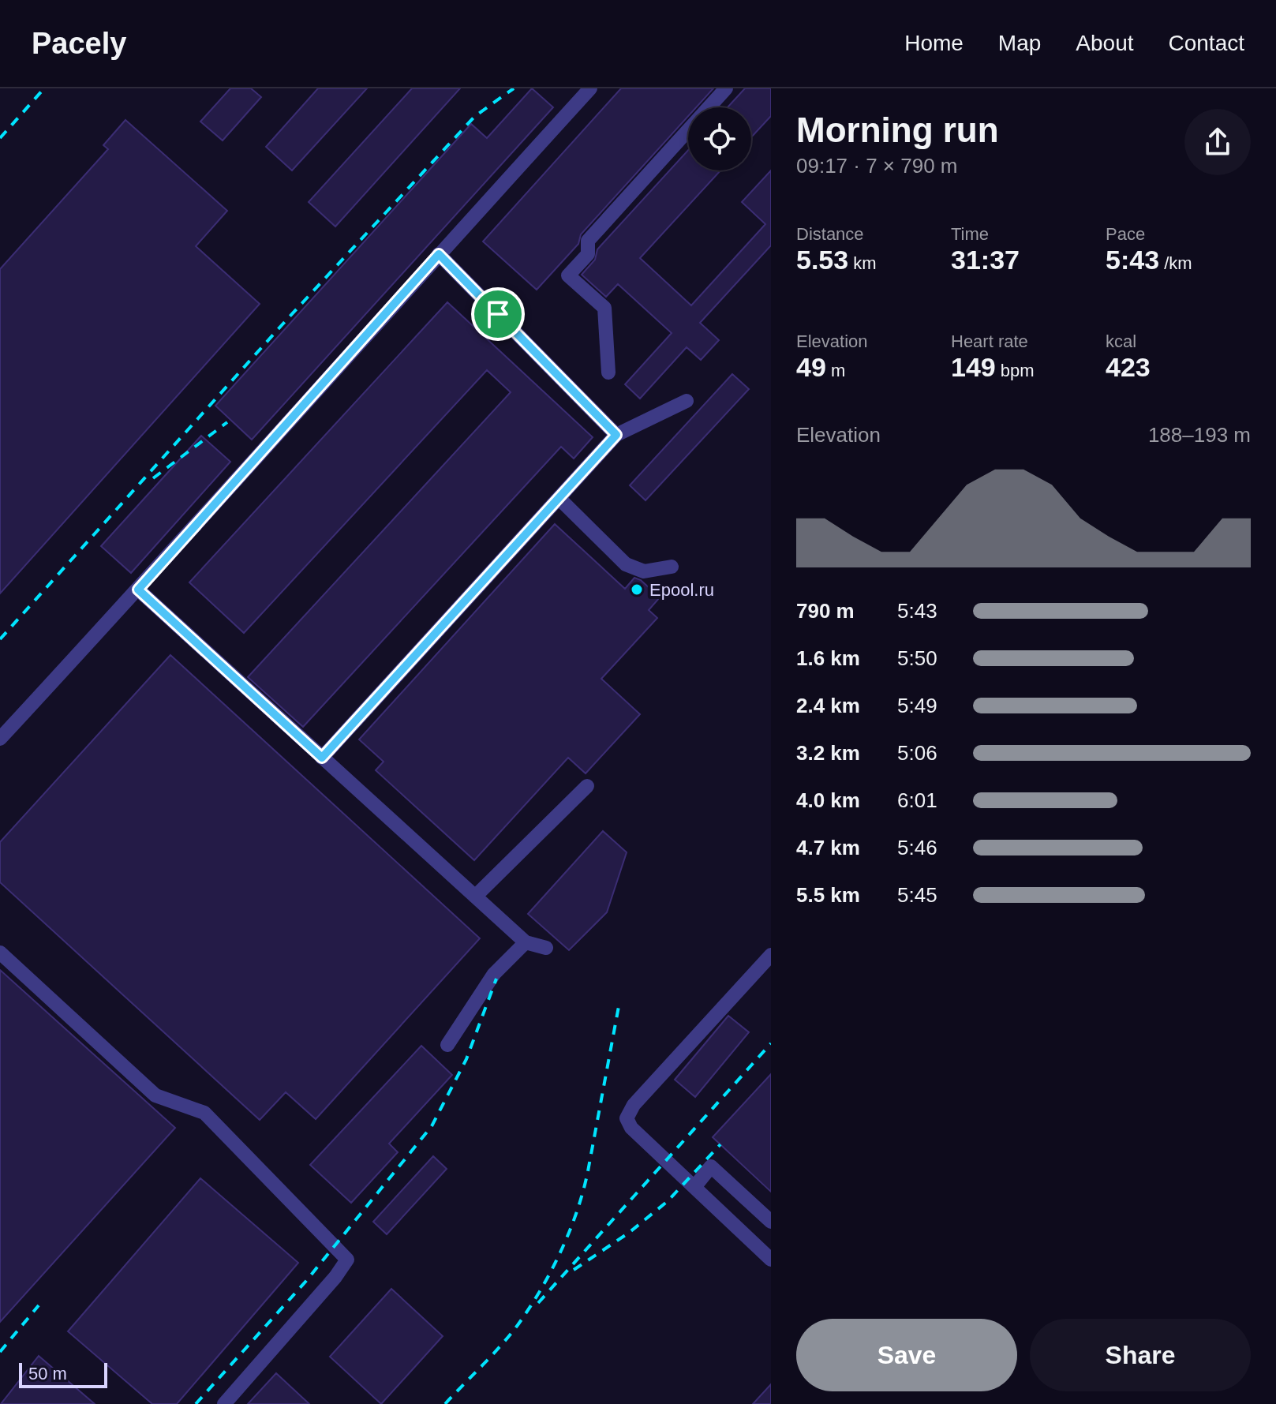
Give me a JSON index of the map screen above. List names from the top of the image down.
{
  "places": ["Epool.ru"],
  "scale_bar": "50 m",
  "page": {
    "header": "Pacely",
    "nav": [
      "Home",
      "Map",
      "About",
      "Contact"
    ],
    "heading": ["Morning run", "09:17 · 7 × 790 m"],
    "stats": [
      ["Distance", "5.53 km"],
      ["Time", "31:37"],
      ["Pace", "5:43 /km"],
      ["Elevation", "49 m"],
      ["Heart rate", "149 bpm"],
      ["kcal", "423"]
    ],
    "chart": ["Elevation", "188–193 m"],
    "list": [
      {
        "name": "790 m",
        "note": "5:43"
      },
      {
        "name": "1.6 km",
        "note": "5:50"
      },
      {
        "name": "2.4 km",
        "note": "5:49"
      },
      {
        "name": "3.2 km",
        "note": "5:06"
      },
      {
        "name": "4.0 km",
        "note": "6:01"
      },
      {
        "name": "4.7 km",
        "note": "5:46"
      },
      {
        "name": "5.5 km",
        "note": "5:45"
      }
    ],
    "buttons": ["Save", "Share"],
    "scale": "50 m"
  }
}
